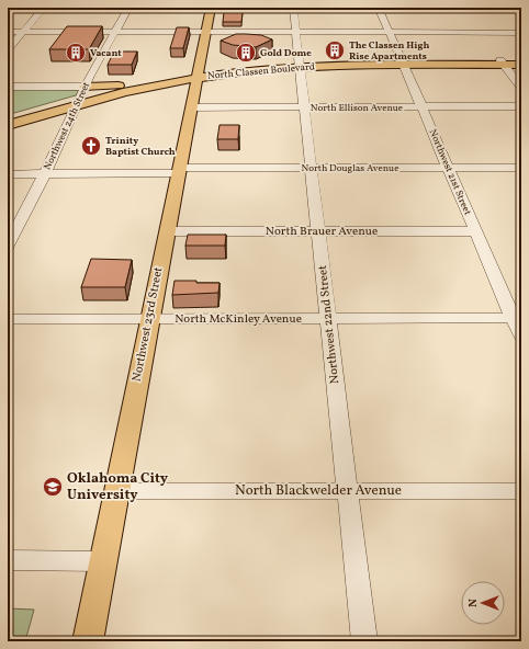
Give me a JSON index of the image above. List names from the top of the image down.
{
  "streets": {
    "main road": ["North Classen Boulevard", "Northwest 23rd Street"],
    "street": [
      "North Ellison Avenue",
      "Northwest 24th Street",
      "North Douglas Avenue",
      "Northwest 21st Street",
      "North Brauer Avenue",
      "North McKinley Avenue",
      "Northwest 22nd Street",
      "North Blackwelder Avenue"
    ]
  },
  "crossings": [
    ["North Classen Boulevard", "Northwest 24th Street"],
    ["North Classen Boulevard", "Northwest 21st Street"],
    ["North Classen Boulevard", "Northwest 23rd Street"],
    ["North Classen Boulevard", "Northwest 22nd Street"],
    ["North Ellison Avenue", "Northwest 21st Street"],
    ["North Ellison Avenue", "Northwest 23rd Street"],
    ["North Ellison Avenue", "Northwest 22nd Street"],
    ["Northwest 24th Street", "North Douglas Avenue"],
    ["North Douglas Avenue", "Northwest 21st Street"],
    ["North Douglas Avenue", "Northwest 23rd Street"],
    ["North Douglas Avenue", "Northwest 22nd Street"],
    ["Northwest 21st Street", "North Brauer Avenue"],
    ["Northwest 21st Street", "North McKinley Avenue"],
    ["North Brauer Avenue", "Northwest 23rd Street"],
    ["North Brauer Avenue", "Northwest 22nd Street"],
    ["North McKinley Avenue", "Northwest 23rd Street"],
    ["North McKinley Avenue", "Northwest 22nd Street"],
    ["Northwest 23rd Street", "North Blackwelder Avenue"],
    ["Northwest 22nd Street", "North Blackwelder Avenue"]
  ],
  "places": {
    "building": ["The Classen High Rise Apartments", "Vacant", "Gold Dome"],
    "church": ["Trinity Baptist Church"],
    "school or university": ["Oklahoma City University"]
  },
  "north": "left"
}
